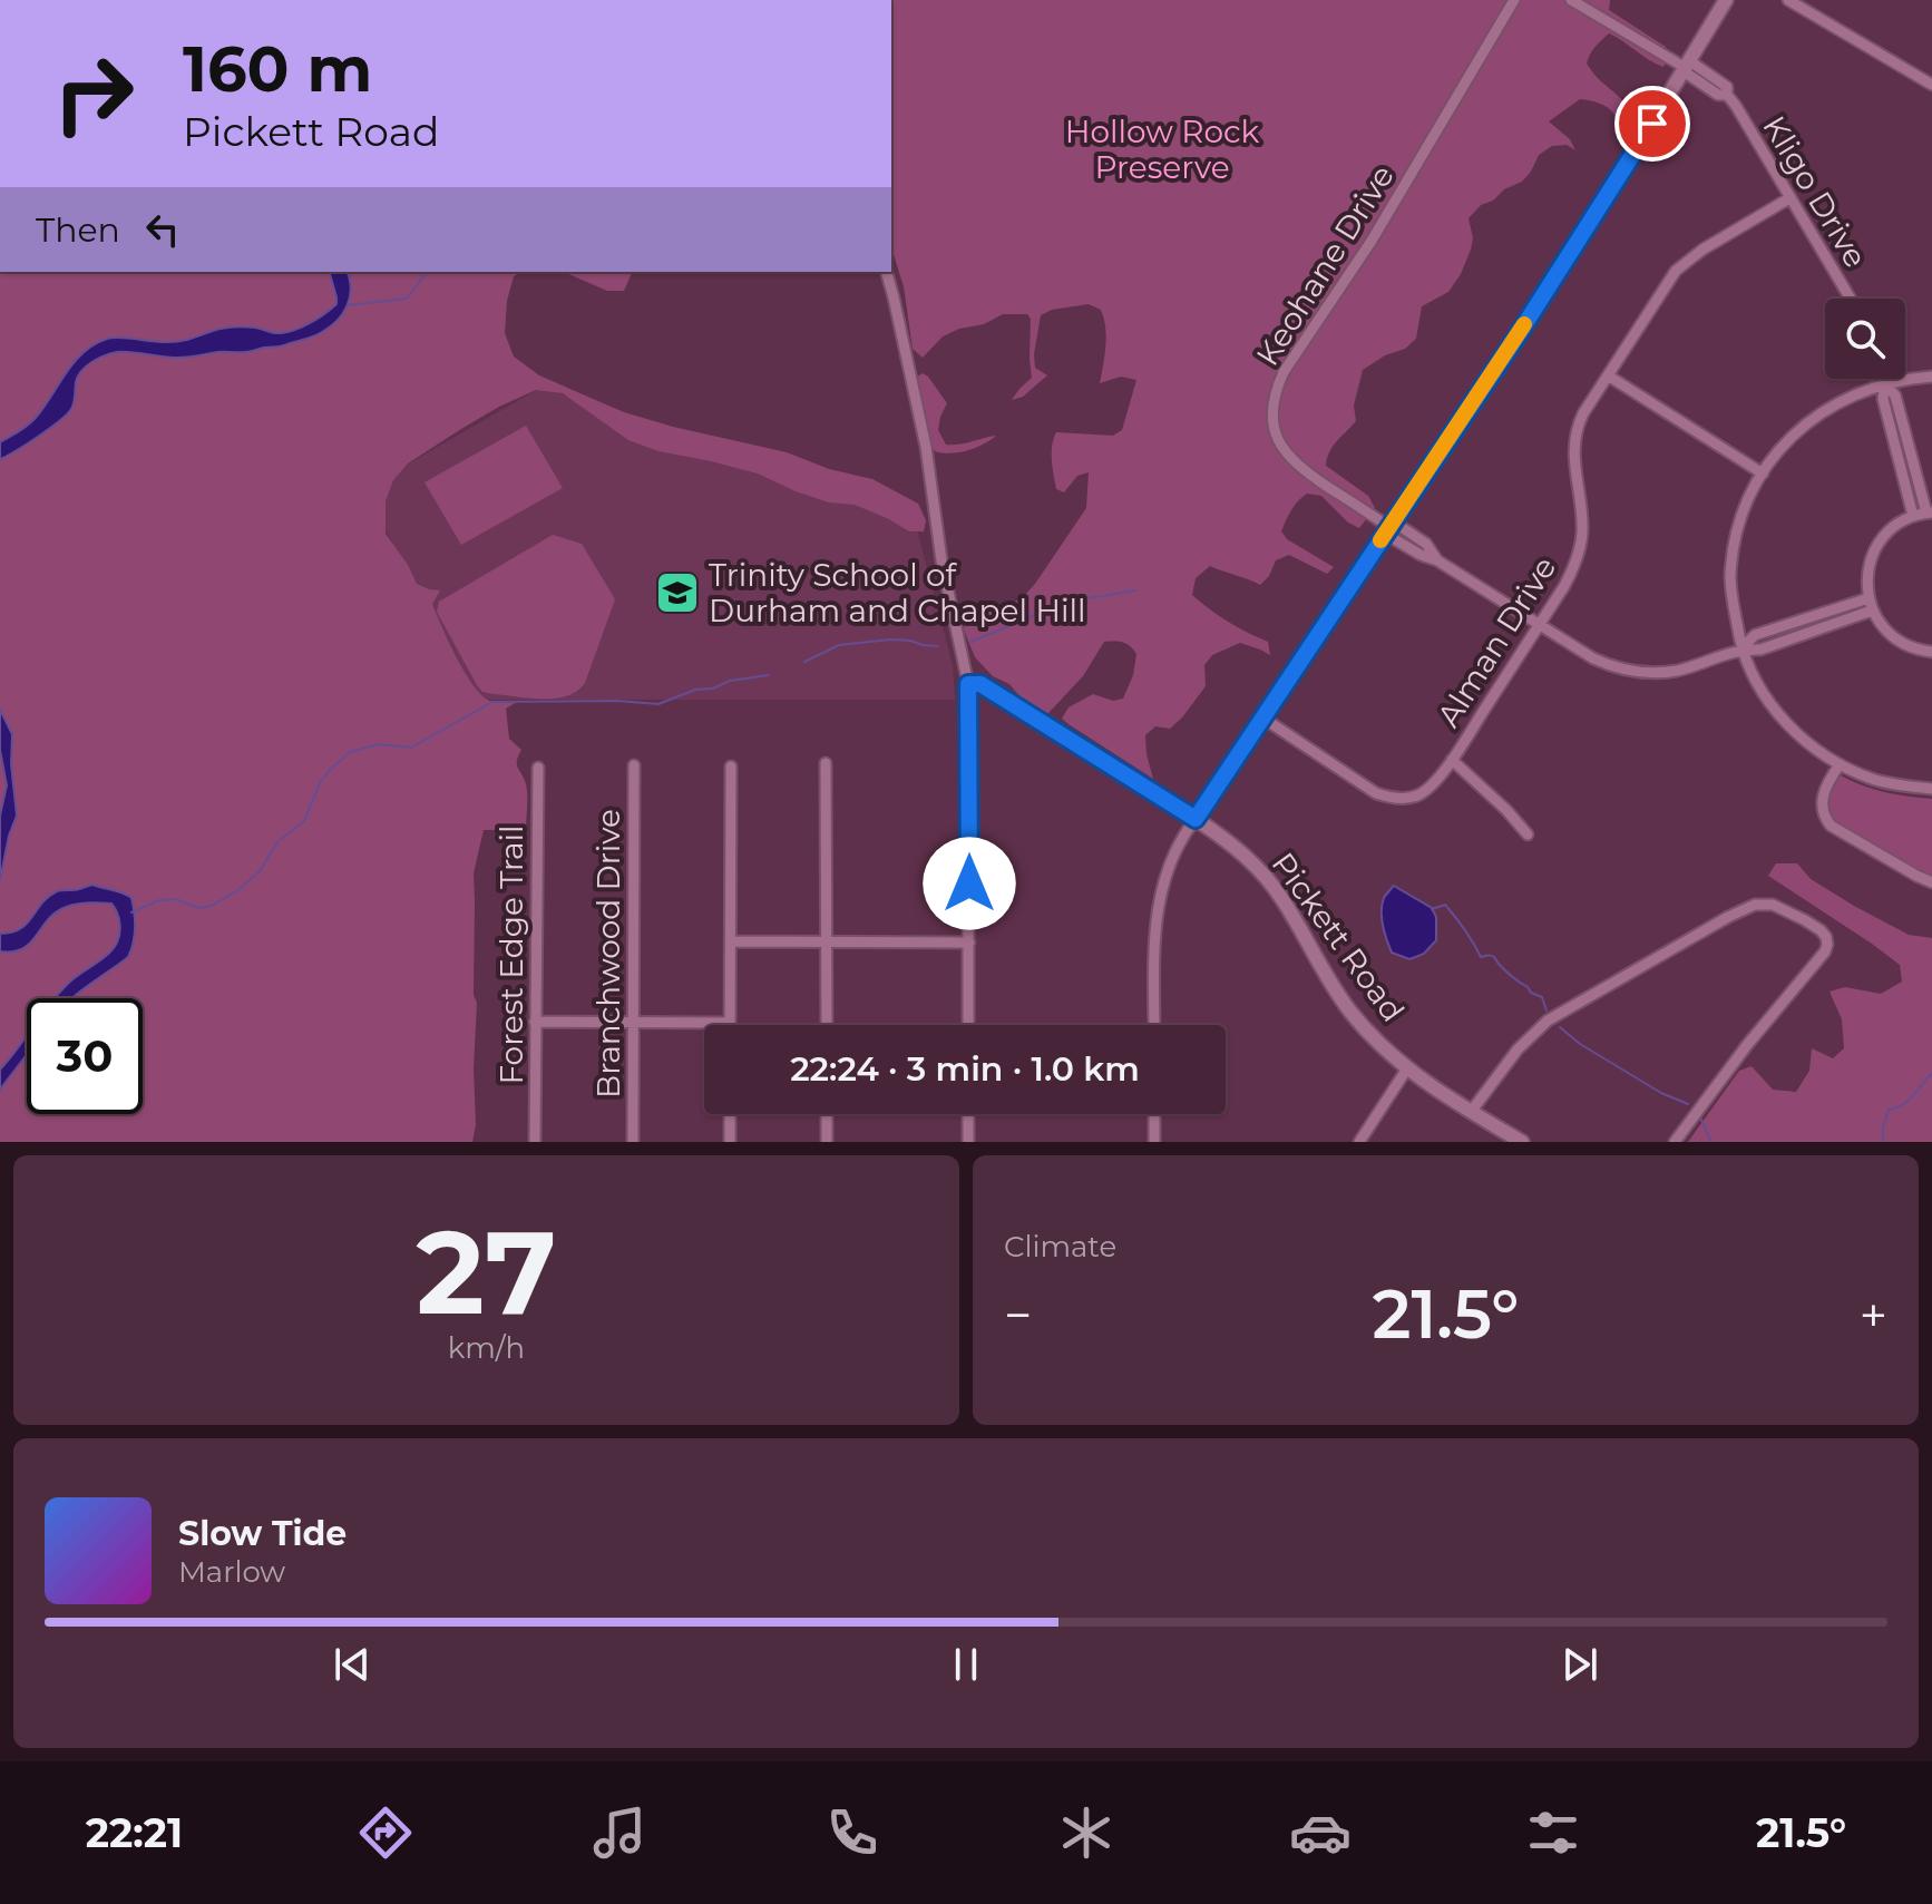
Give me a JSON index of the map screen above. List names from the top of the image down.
{
  "streets": {
    "street": [
      "Kligo Drive",
      "Keohane Drive",
      "Alman Drive",
      "Pickett Road",
      "Branchwood Drive",
      "Forest Edge Trail"
    ]
  },
  "crossings": [
    ["Kligo Drive", "Alman Drive"],
    ["Keohane Drive", "Alman Drive"]
  ],
  "parks": ["Hollow Rock Preserve"],
  "places": {
    "school or university": ["Trinity School of Durham and Chapel Hill"]
  },
  "page": {
    "turn": ["160 m", "Pickett Road"],
    "then": "Then",
    "limit": "30",
    "trip": "22:24 · 3 min · 1.0 km",
    "tile": [
      ["27", "km/h"],
      "Climate"
    ],
    "heat": ["−", "21.5°", "+"],
    "song": ["Slow Tide", "Marlow"],
    "tabs": ["22:21", "21.5°"]
  }
}
